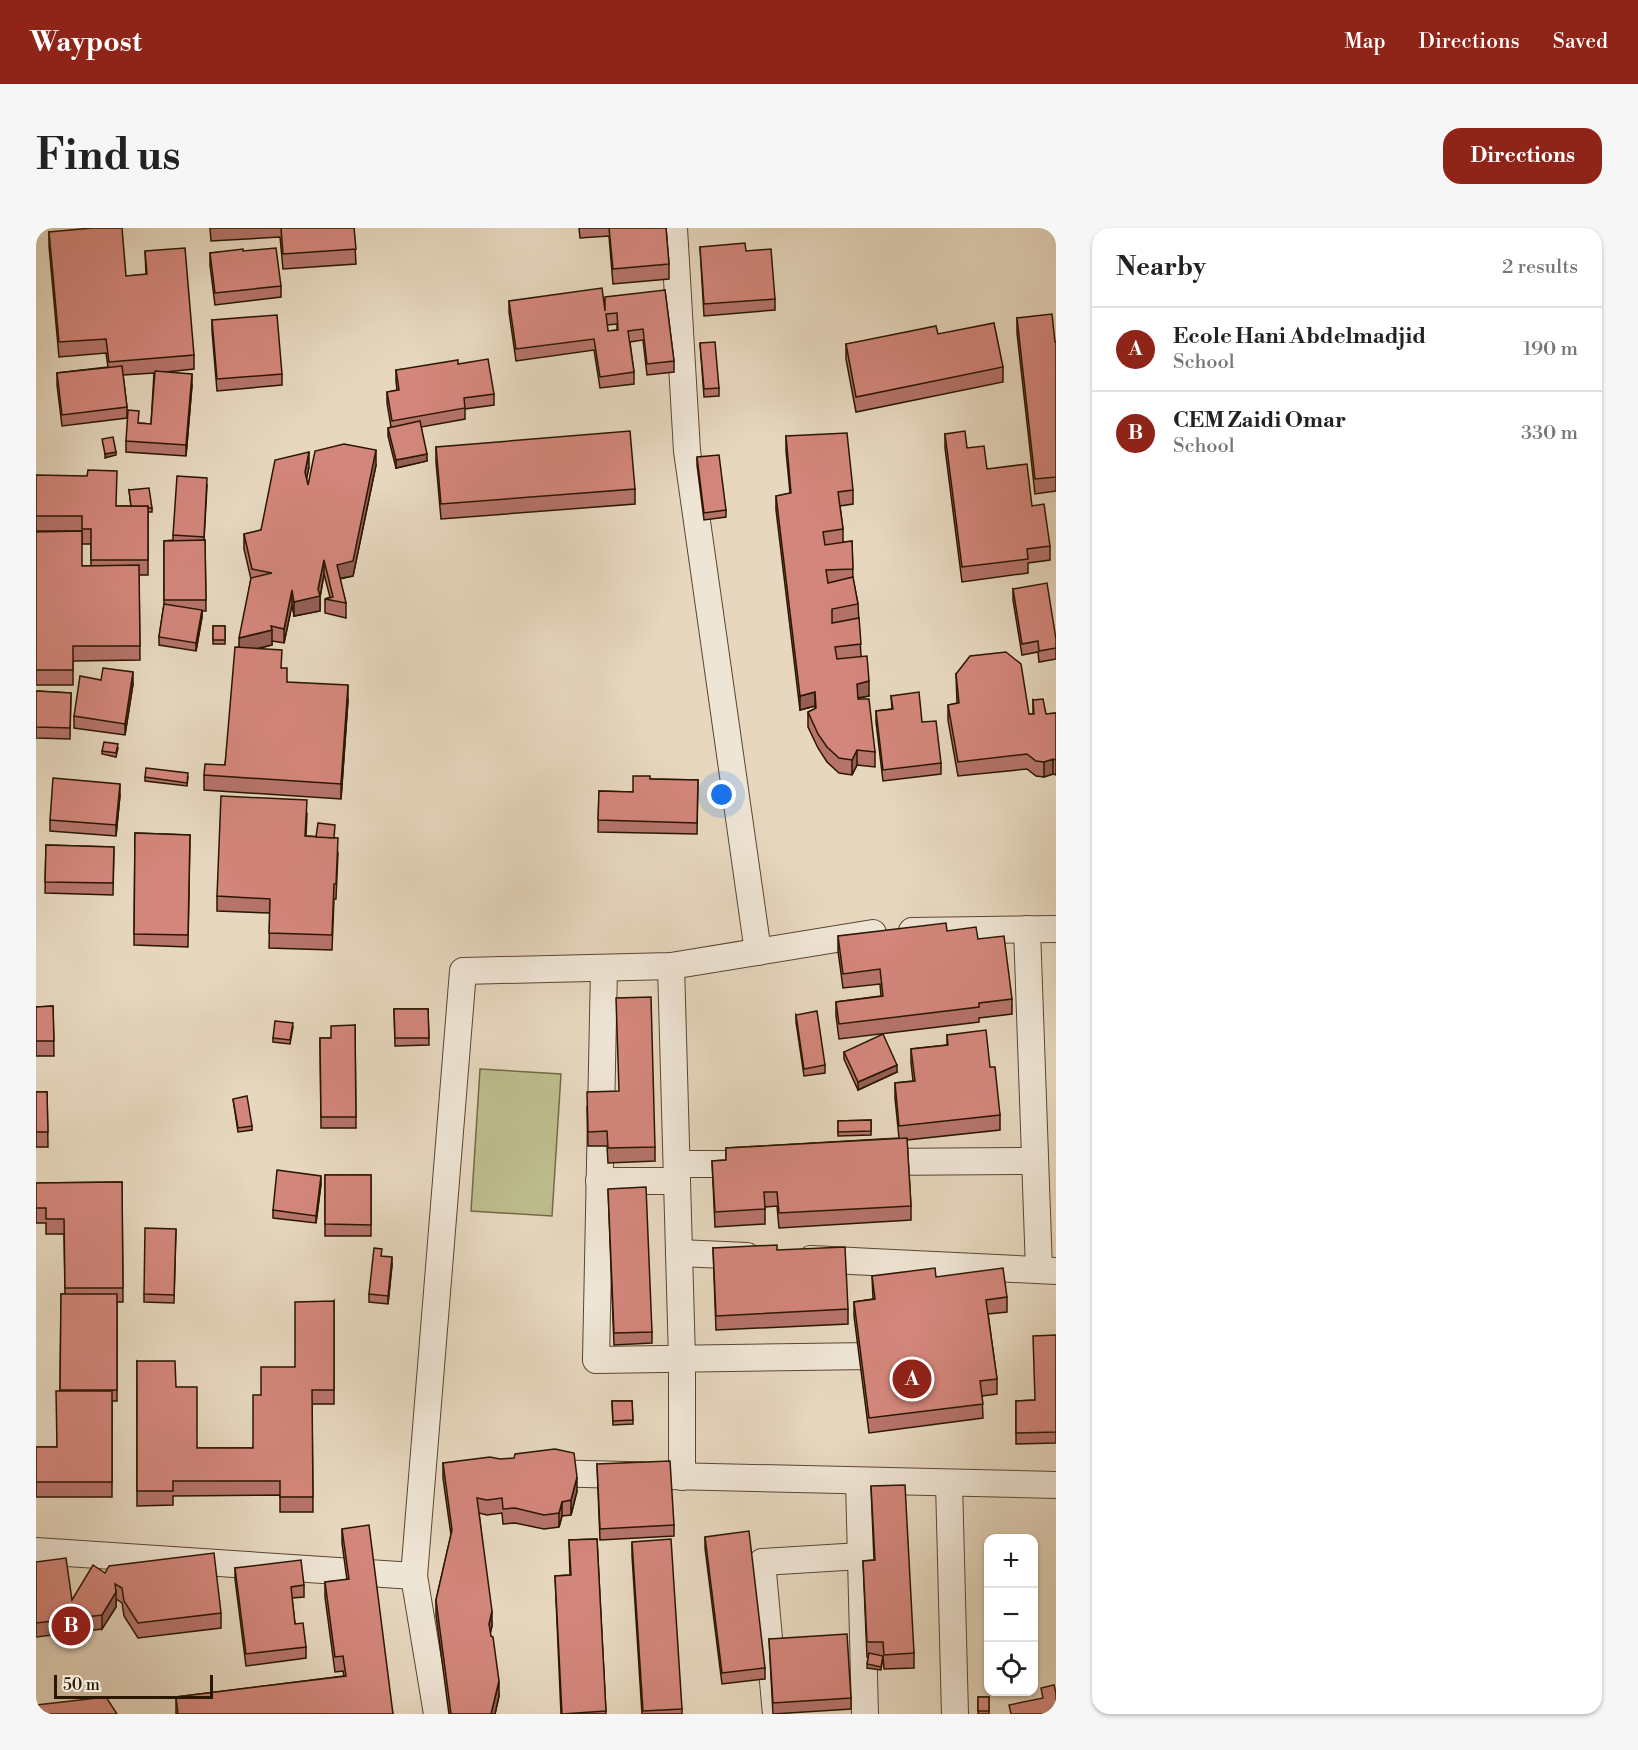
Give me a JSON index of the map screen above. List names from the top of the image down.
{
  "scale_bar": "50 m",
  "page": {
    "header": "Waypost",
    "nav": ["Map", "Directions", "Saved"],
    "buttons": "Directions",
    "title": "Find us",
    "heading": ["Nearby", "2 results"],
    "list": [
      {
        "mark": "A",
        "name": "Ecole Hani Abdelmadjid",
        "note": "School",
        "value": "190 m"
      },
      {
        "mark": "B",
        "name": "CEM Zaidi Omar",
        "note": "School",
        "value": "330 m"
      }
    ],
    "pins": ["A", "B"],
    "map_buttons": ["+", "−"],
    "scale": "50 m"
  }
}
